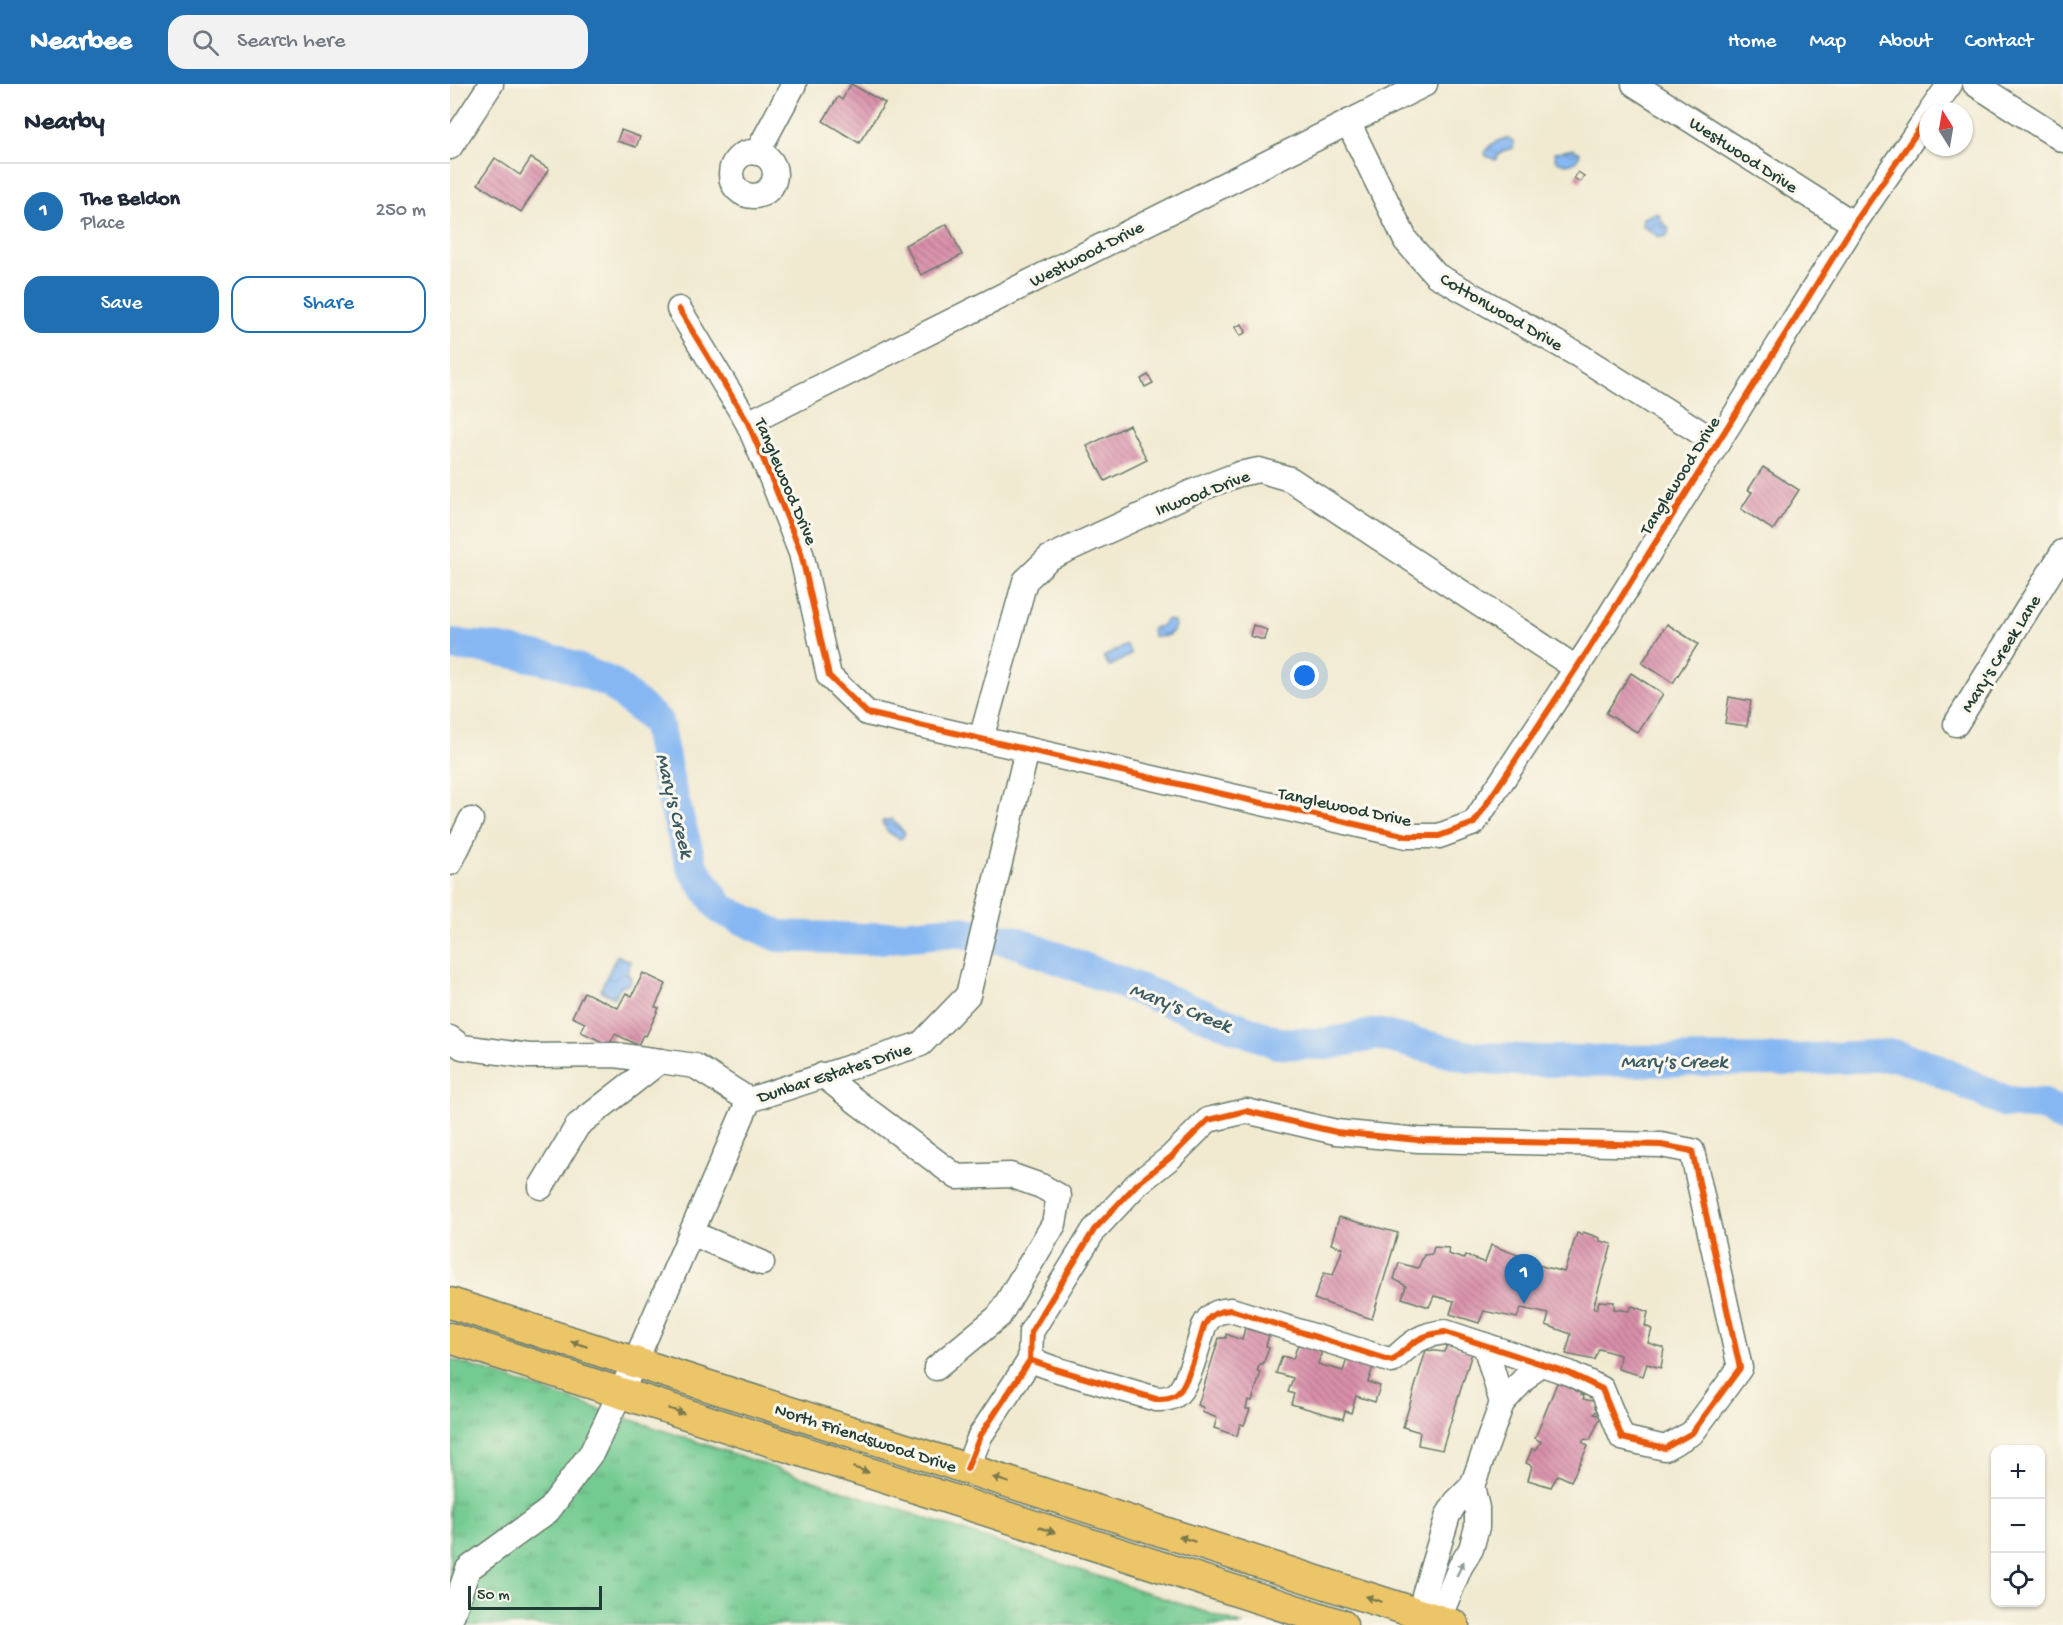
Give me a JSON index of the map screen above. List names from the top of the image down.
{
  "streets": {
    "main road": ["North Friendswood Drive"],
    "street": [
      "Westwood Drive",
      "Cottonwood Drive",
      "Tanglewood Drive",
      "Inwood Drive",
      "Mary's Creek Lane",
      "Dunbar Estates Drive"
    ]
  },
  "crossings": [
    ["Westwood Drive", "Cottonwood Drive"],
    ["Westwood Drive", "Tanglewood Drive"],
    ["Cottonwood Drive", "Tanglewood Drive"],
    ["Tanglewood Drive", "Inwood Drive"],
    ["Tanglewood Drive", "Dunbar Estates Drive"],
    ["Dunbar Estates Drive", "North Friendswood Drive"]
  ],
  "water": ["Mary's Creek"],
  "scale_bar": "50 m",
  "north": "top",
  "page": {
    "header": "Nearbee",
    "search": "Search here",
    "nav": [
      "Home",
      "Map",
      "About",
      "Contact"
    ],
    "heading": "Nearby",
    "list": [
      {
        "mark": "1",
        "name": "The Beldon",
        "note": "Place",
        "value": "250 m"
      }
    ],
    "buttons": ["Save", "Share"],
    "pins": "1",
    "map_buttons": ["+", "−"],
    "scale": "50 m"
  }
}
